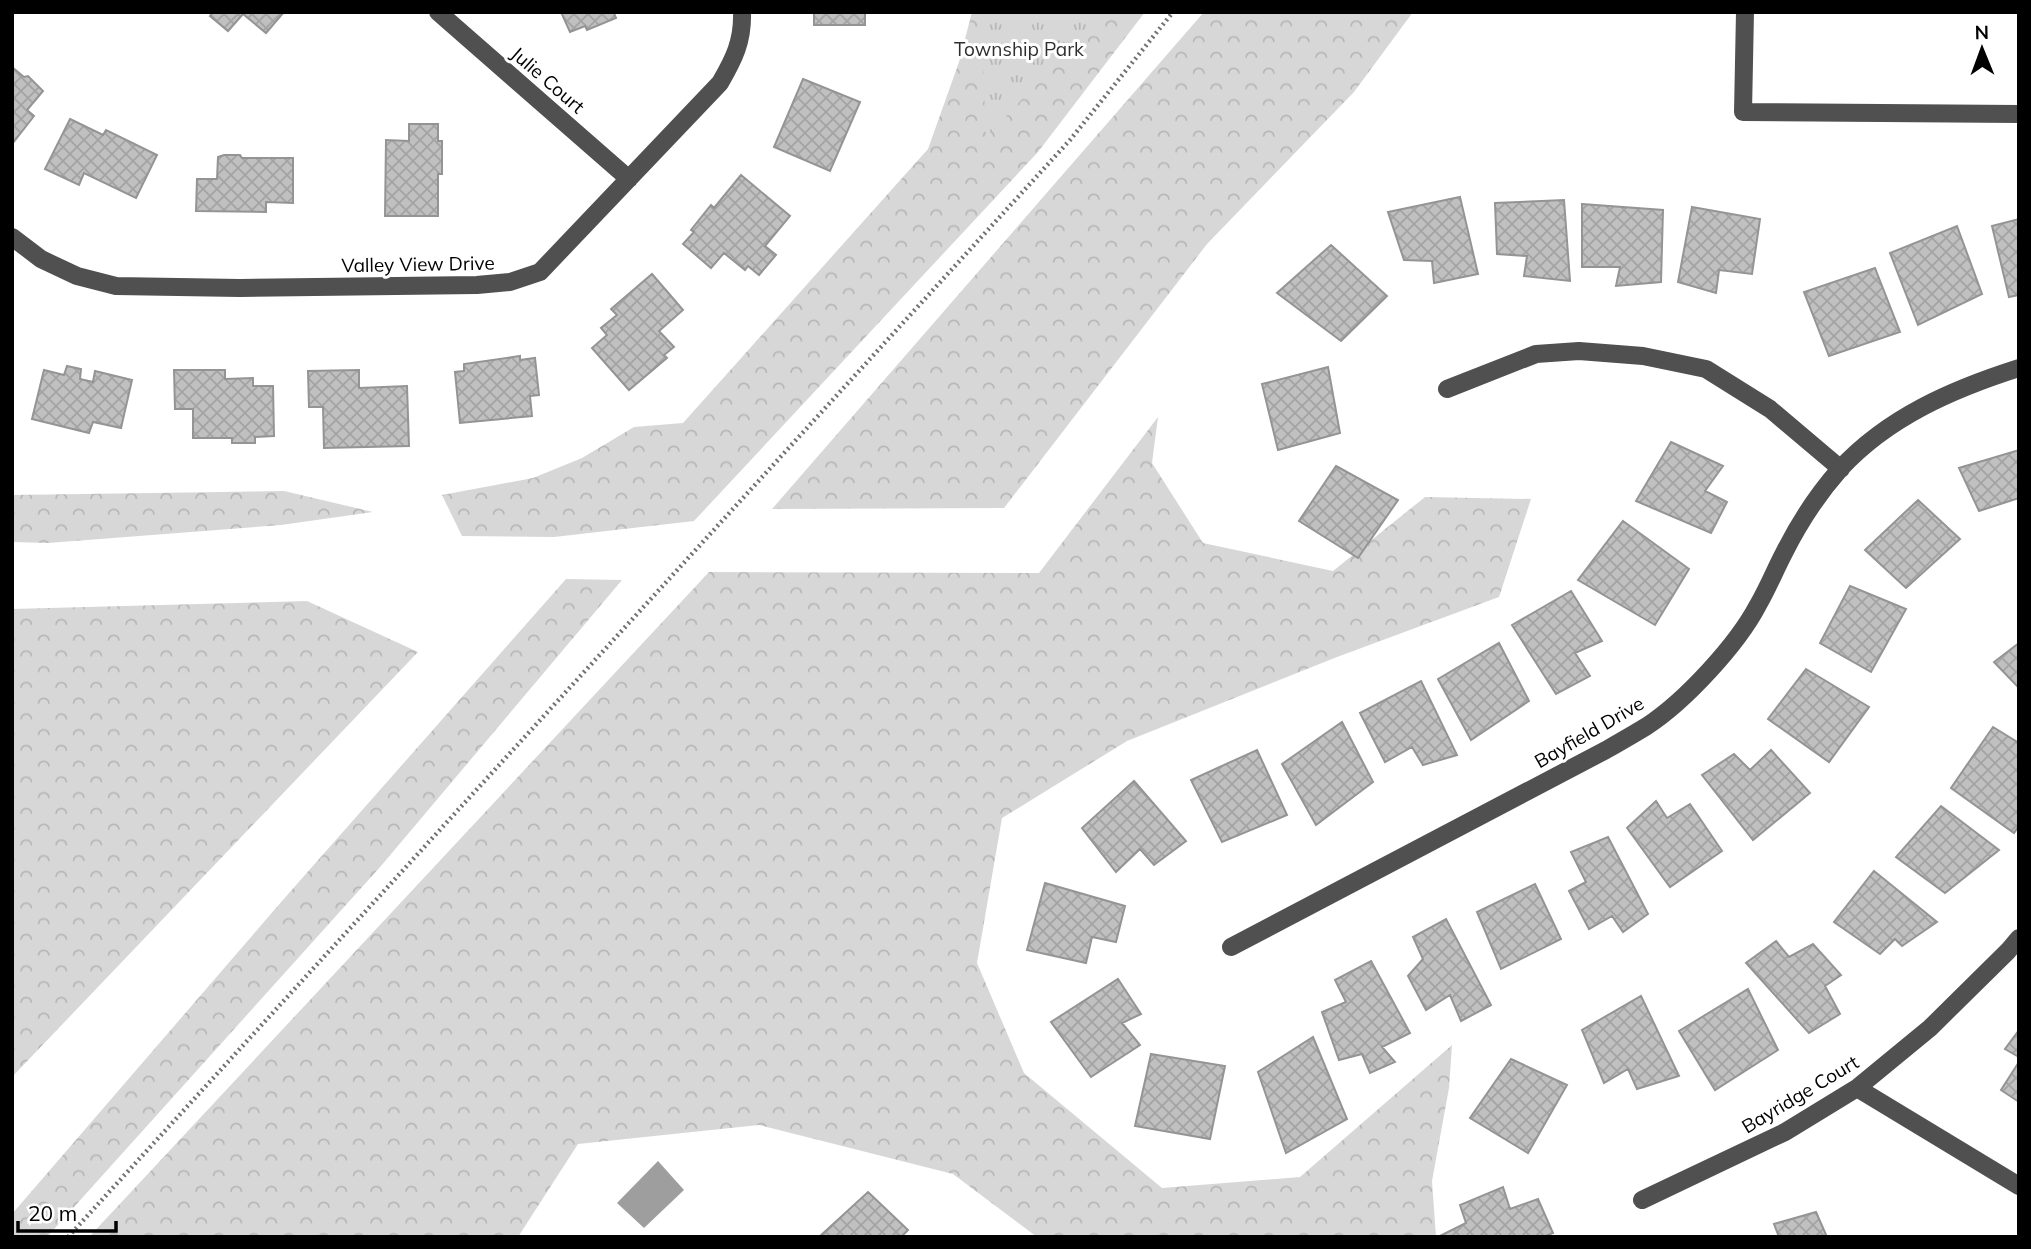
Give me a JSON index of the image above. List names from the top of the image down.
{
  "streets": {
    "street": [
      "Julie Court",
      "Valley View Drive",
      "Bayfield Drive",
      "Bayridge Court"
    ]
  },
  "crossings": [
    ["Julie Court", "Valley View Drive"]
  ],
  "parks": ["Township Park"],
  "scale_bar": "20 m",
  "north": "top"
}
